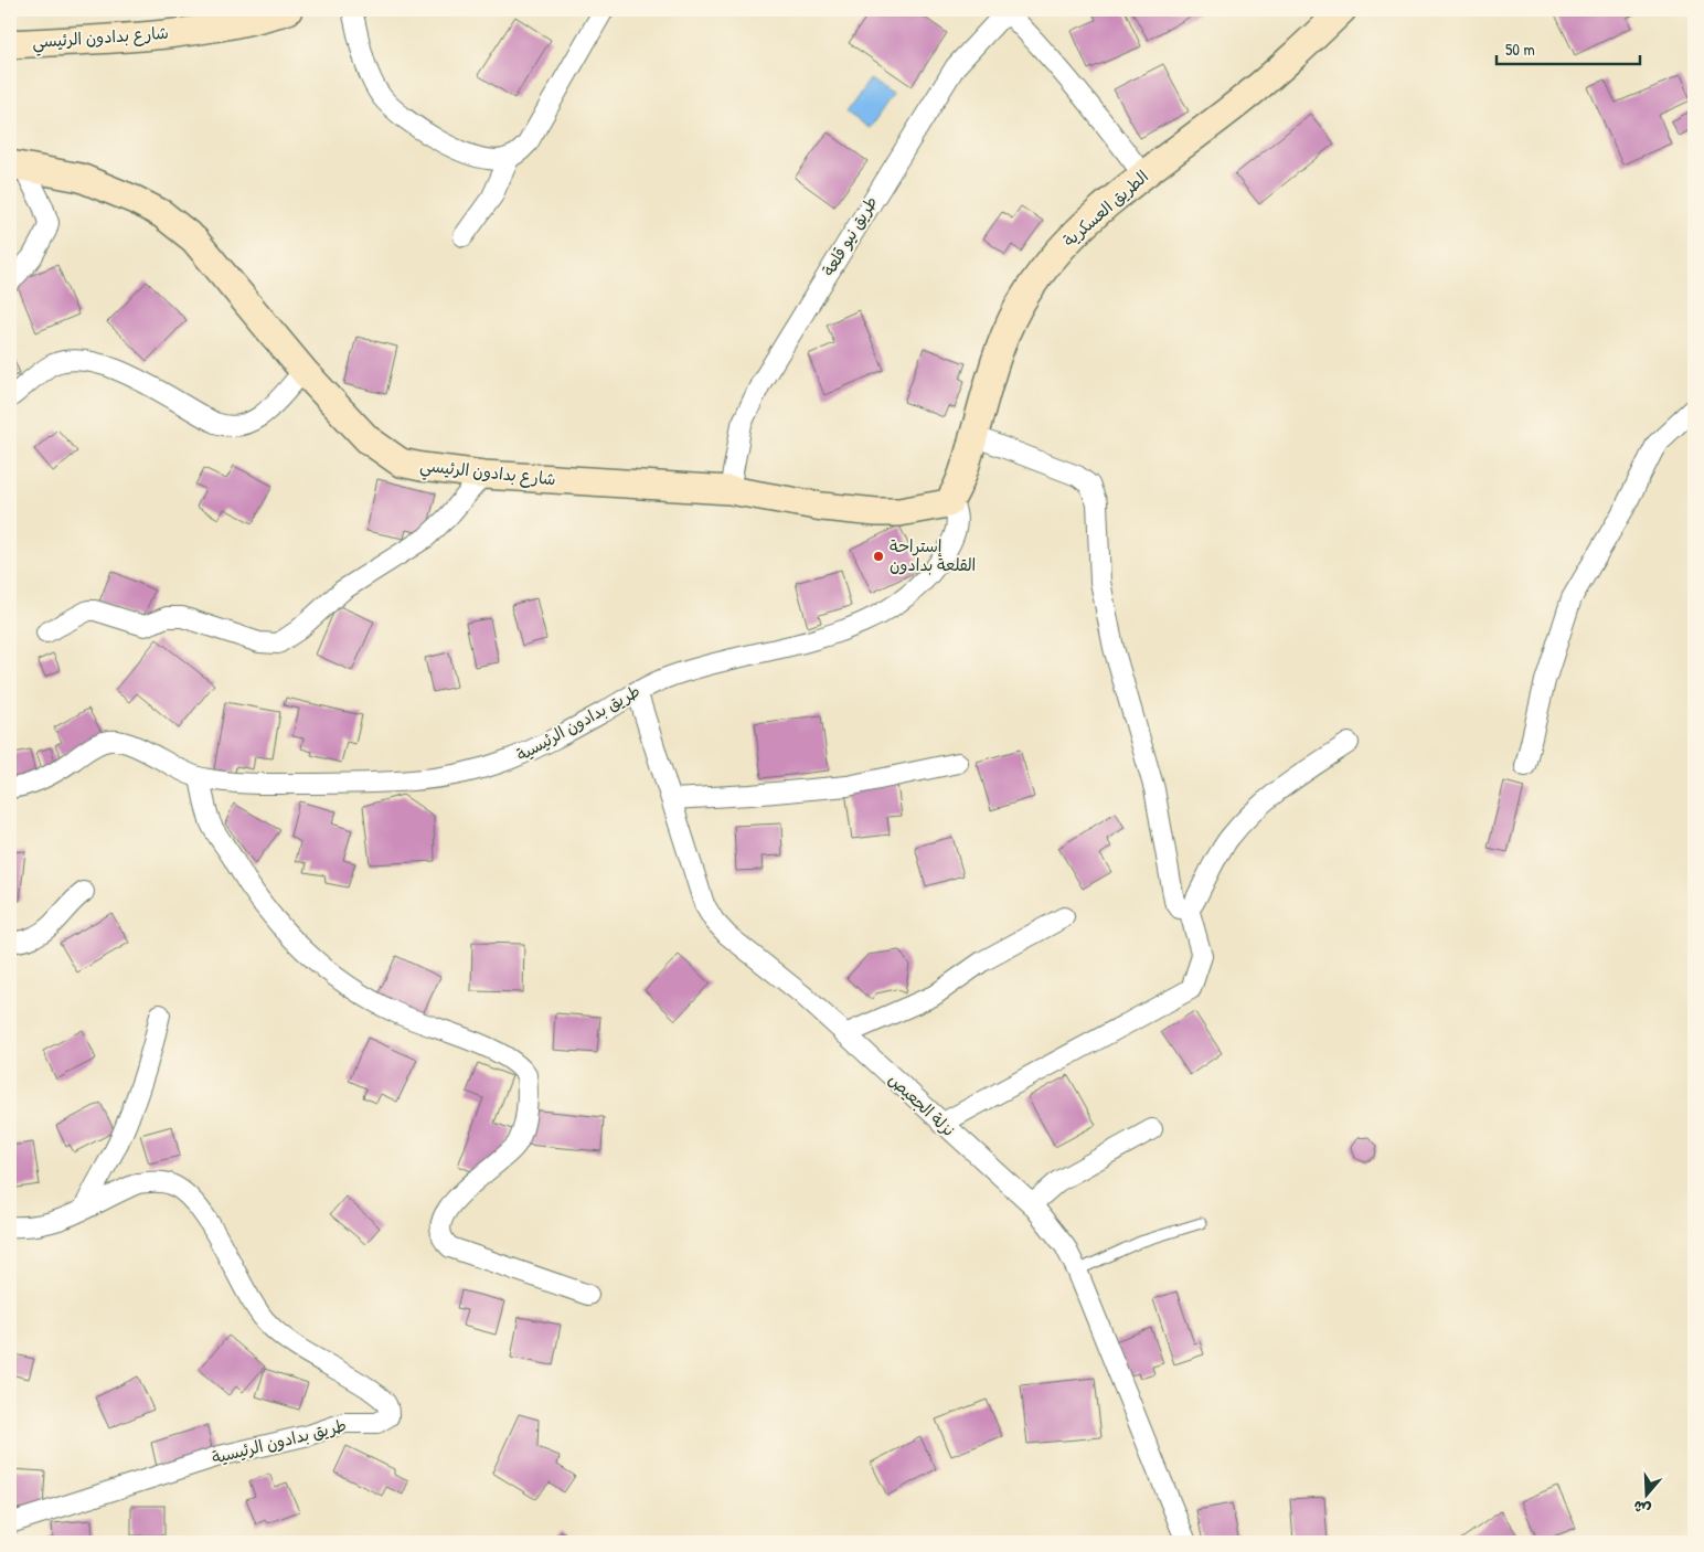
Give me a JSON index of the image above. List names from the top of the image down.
{
  "streets": {
    "main road": ["شارع بدادون الرئيسي", "الطريق العسكرية"],
    "street": ["طريق نيو قلعة", "طريق بدادون الرئيسية", "نزلة الجعيص"]
  },
  "crossings": [
    ["شارع بدادون الرئيسي", "الطريق العسكرية"],
    ["شارع بدادون الرئيسي", "طريق نيو قلعة"],
    ["شارع بدادون الرئيسي", "طريق بدادون الرئيسية"],
    ["الطريق العسكرية", "طريق بدادون الرئيسية"],
    ["طريق بدادون الرئيسية", "نزلة الجعيص"]
  ],
  "places": ["إستراحة القلعة بدادون"],
  "scale_bar": "50 m",
  "north": "bottom"
}
